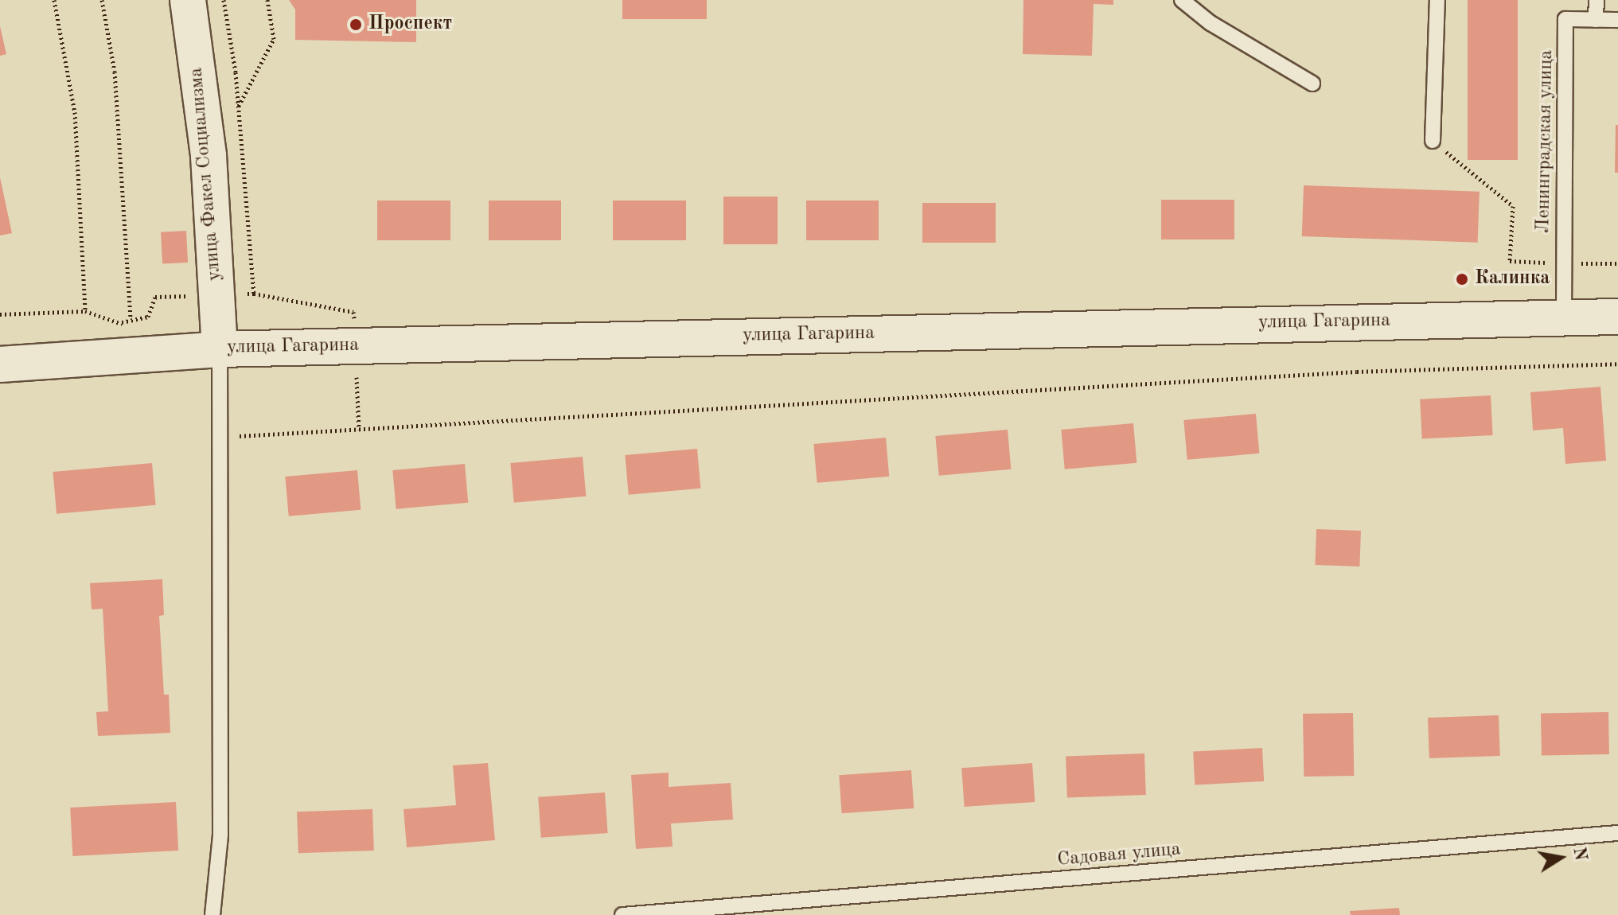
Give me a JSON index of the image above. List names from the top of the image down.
{
  "streets": {
    "main road": ["улица Факел Социализма", "улица Гагарина"],
    "lane": ["Ленинградская улица", "Садовая улица"]
  },
  "crossings": [
    ["Ленинградская улица", "улица Гагарина"],
    ["улица Факел Социализма", "улица Гагарина"]
  ],
  "places": ["Проспект", "Калинка"],
  "north": "right"
}
